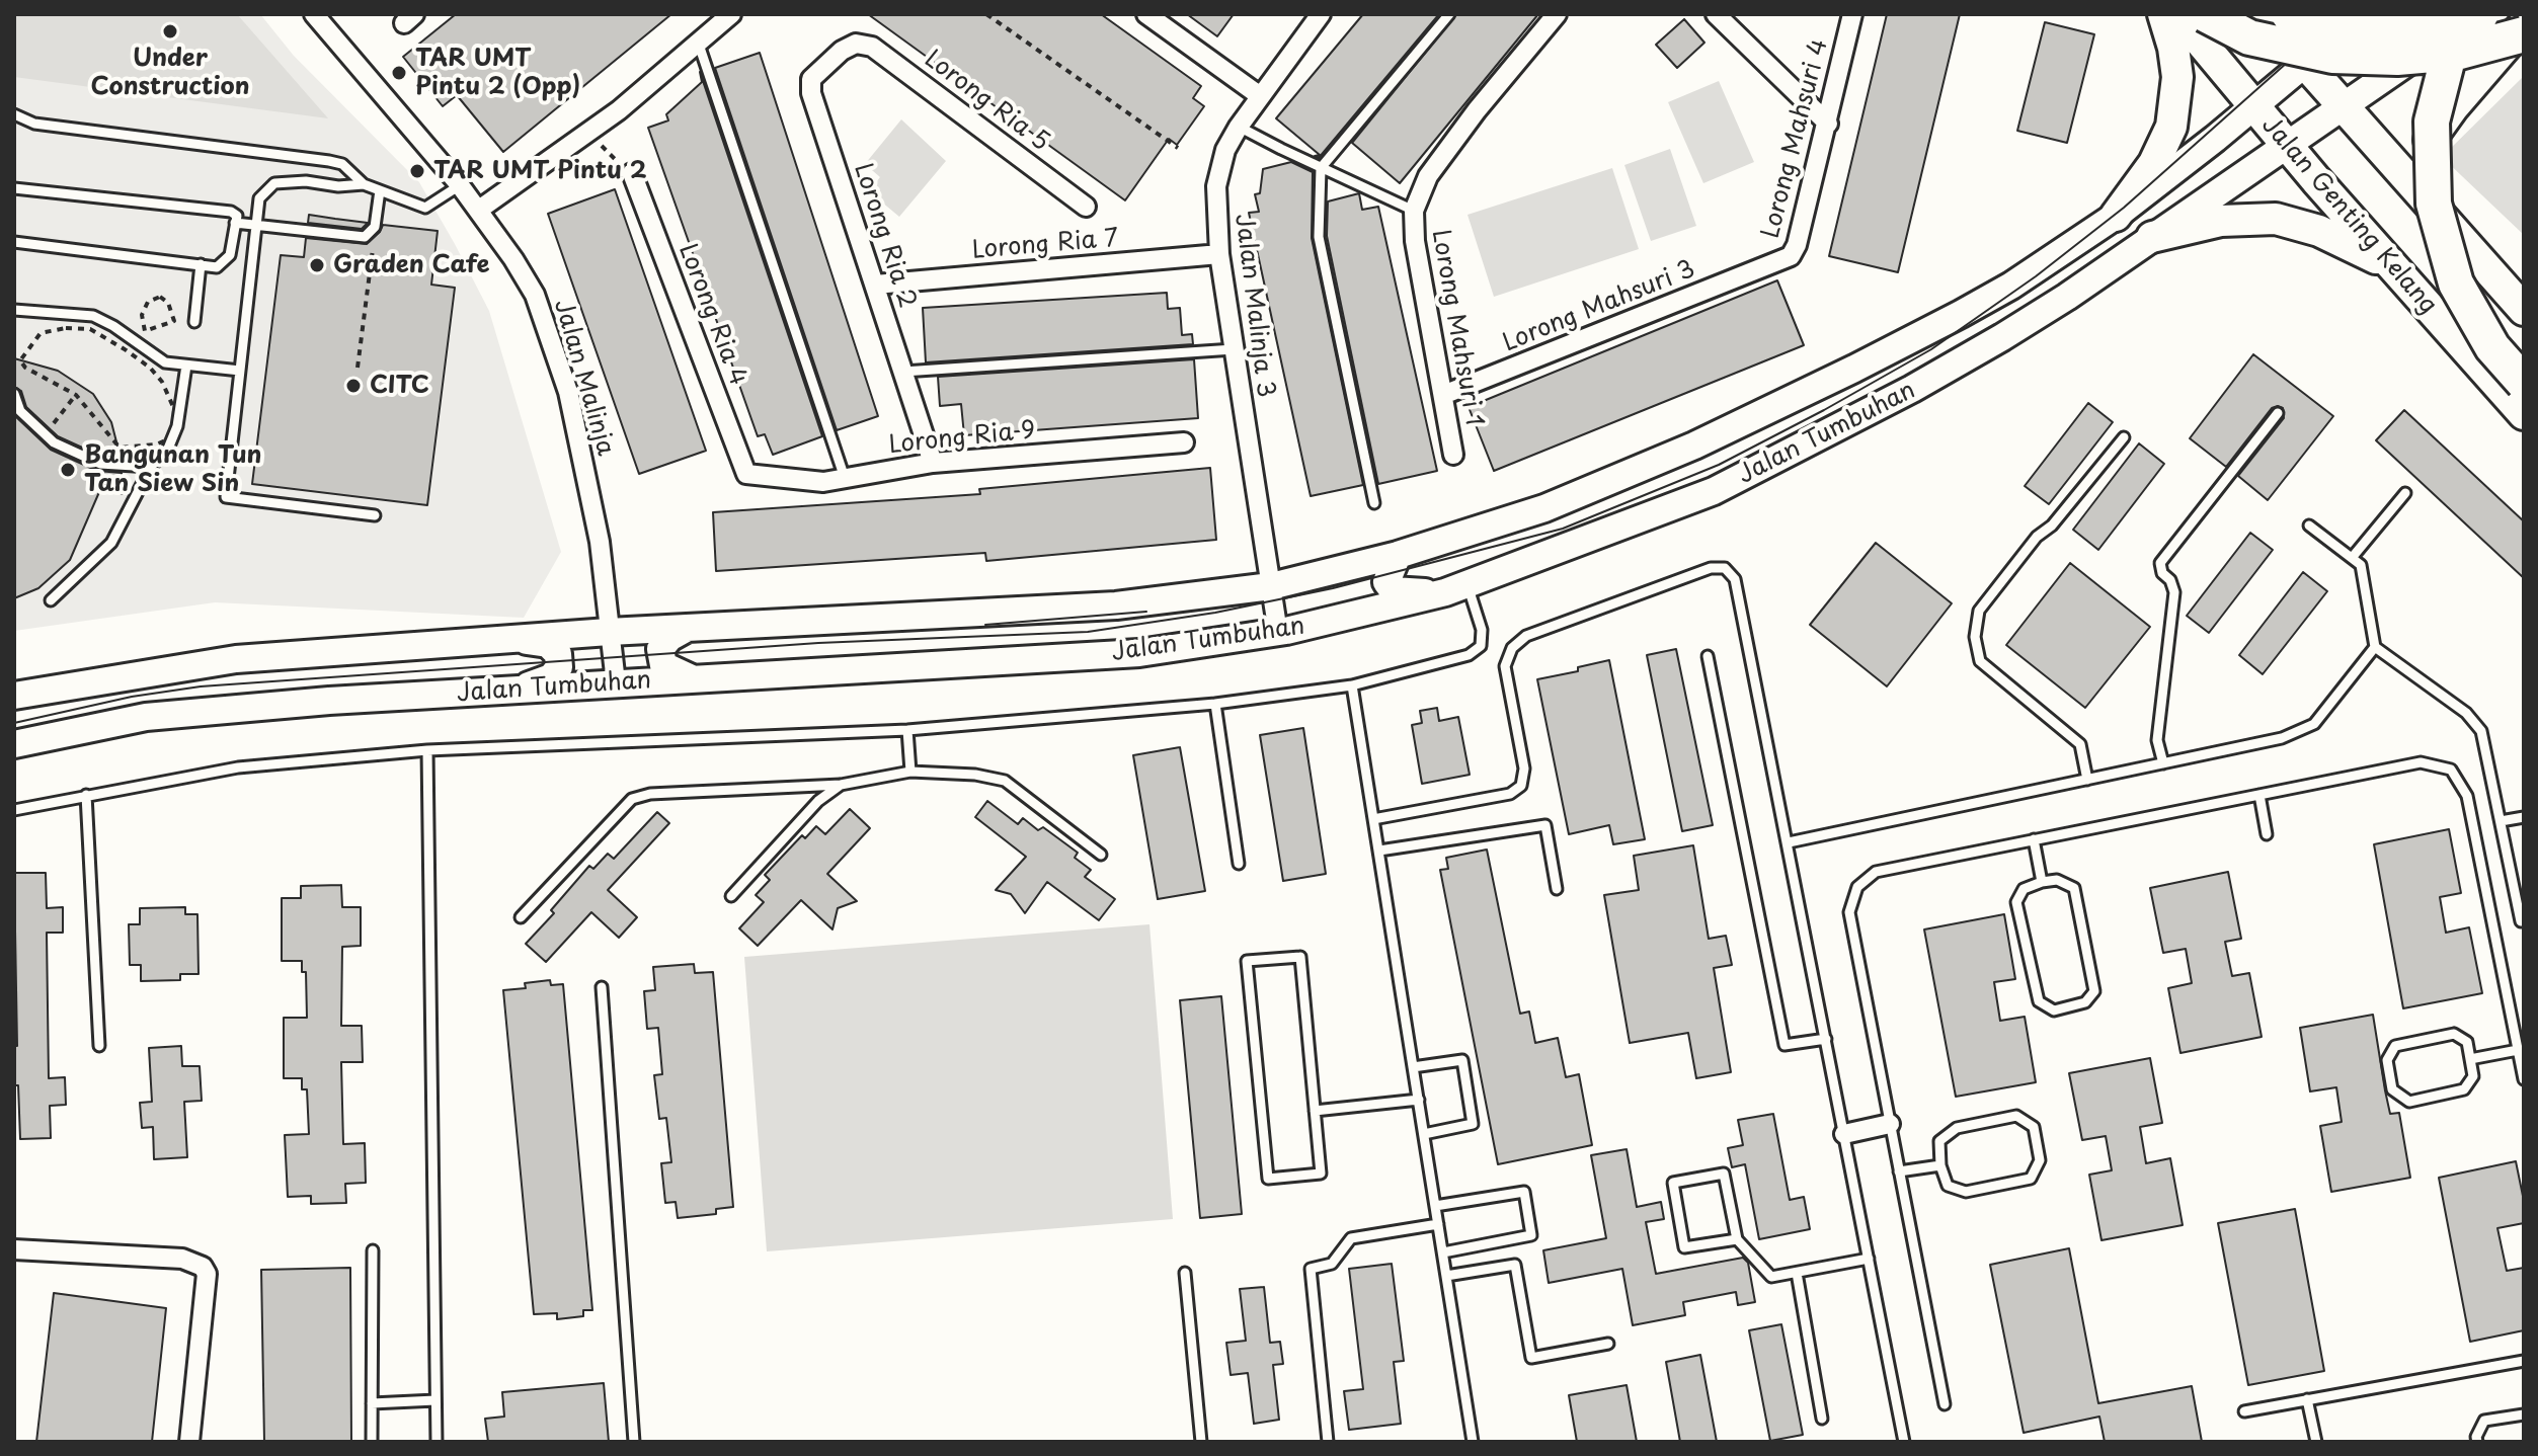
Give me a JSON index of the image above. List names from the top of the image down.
{
  "streets": {
    "main road": ["Jalan Genting Kelang", "Jalan Tumbuhan"],
    "street": [
      "Lorong Ria 5",
      "Lorong Mahsuri 4",
      "Lorong Ria 2",
      "Lorong Ria 7",
      "Jalan Malinja 3",
      "Lorong Mahsuri 3",
      "Lorong Ria 4",
      "Lorong Mahsuri 1",
      "Jalan Malinja",
      "Lorong Ria 9"
    ]
  },
  "crossings": [
    ["Lorong Ria 5", "Lorong Ria 2"],
    ["Lorong Mahsuri 4", "Lorong Mahsuri 3"],
    ["Jalan Genting Kelang", "Jalan Tumbuhan"],
    ["Lorong Ria 2", "Lorong Ria 7"],
    ["Lorong Ria 2", "Lorong Ria 9"],
    ["Lorong Ria 7", "Jalan Malinja 3"],
    ["Jalan Malinja 3", "Jalan Tumbuhan"],
    ["Lorong Mahsuri 3", "Lorong Mahsuri 1"],
    ["Lorong Ria 4", "Lorong Ria 9"],
    ["Jalan Malinja", "Jalan Tumbuhan"]
  ],
  "places": [
    "Under Construction",
    "TAR UMT Pintu 2 (Opp)",
    "TAR UMT Pintu 2",
    "Graden Cafe",
    "CITC",
    "Bangunan Tun Tan Siew Sin"
  ]
}
